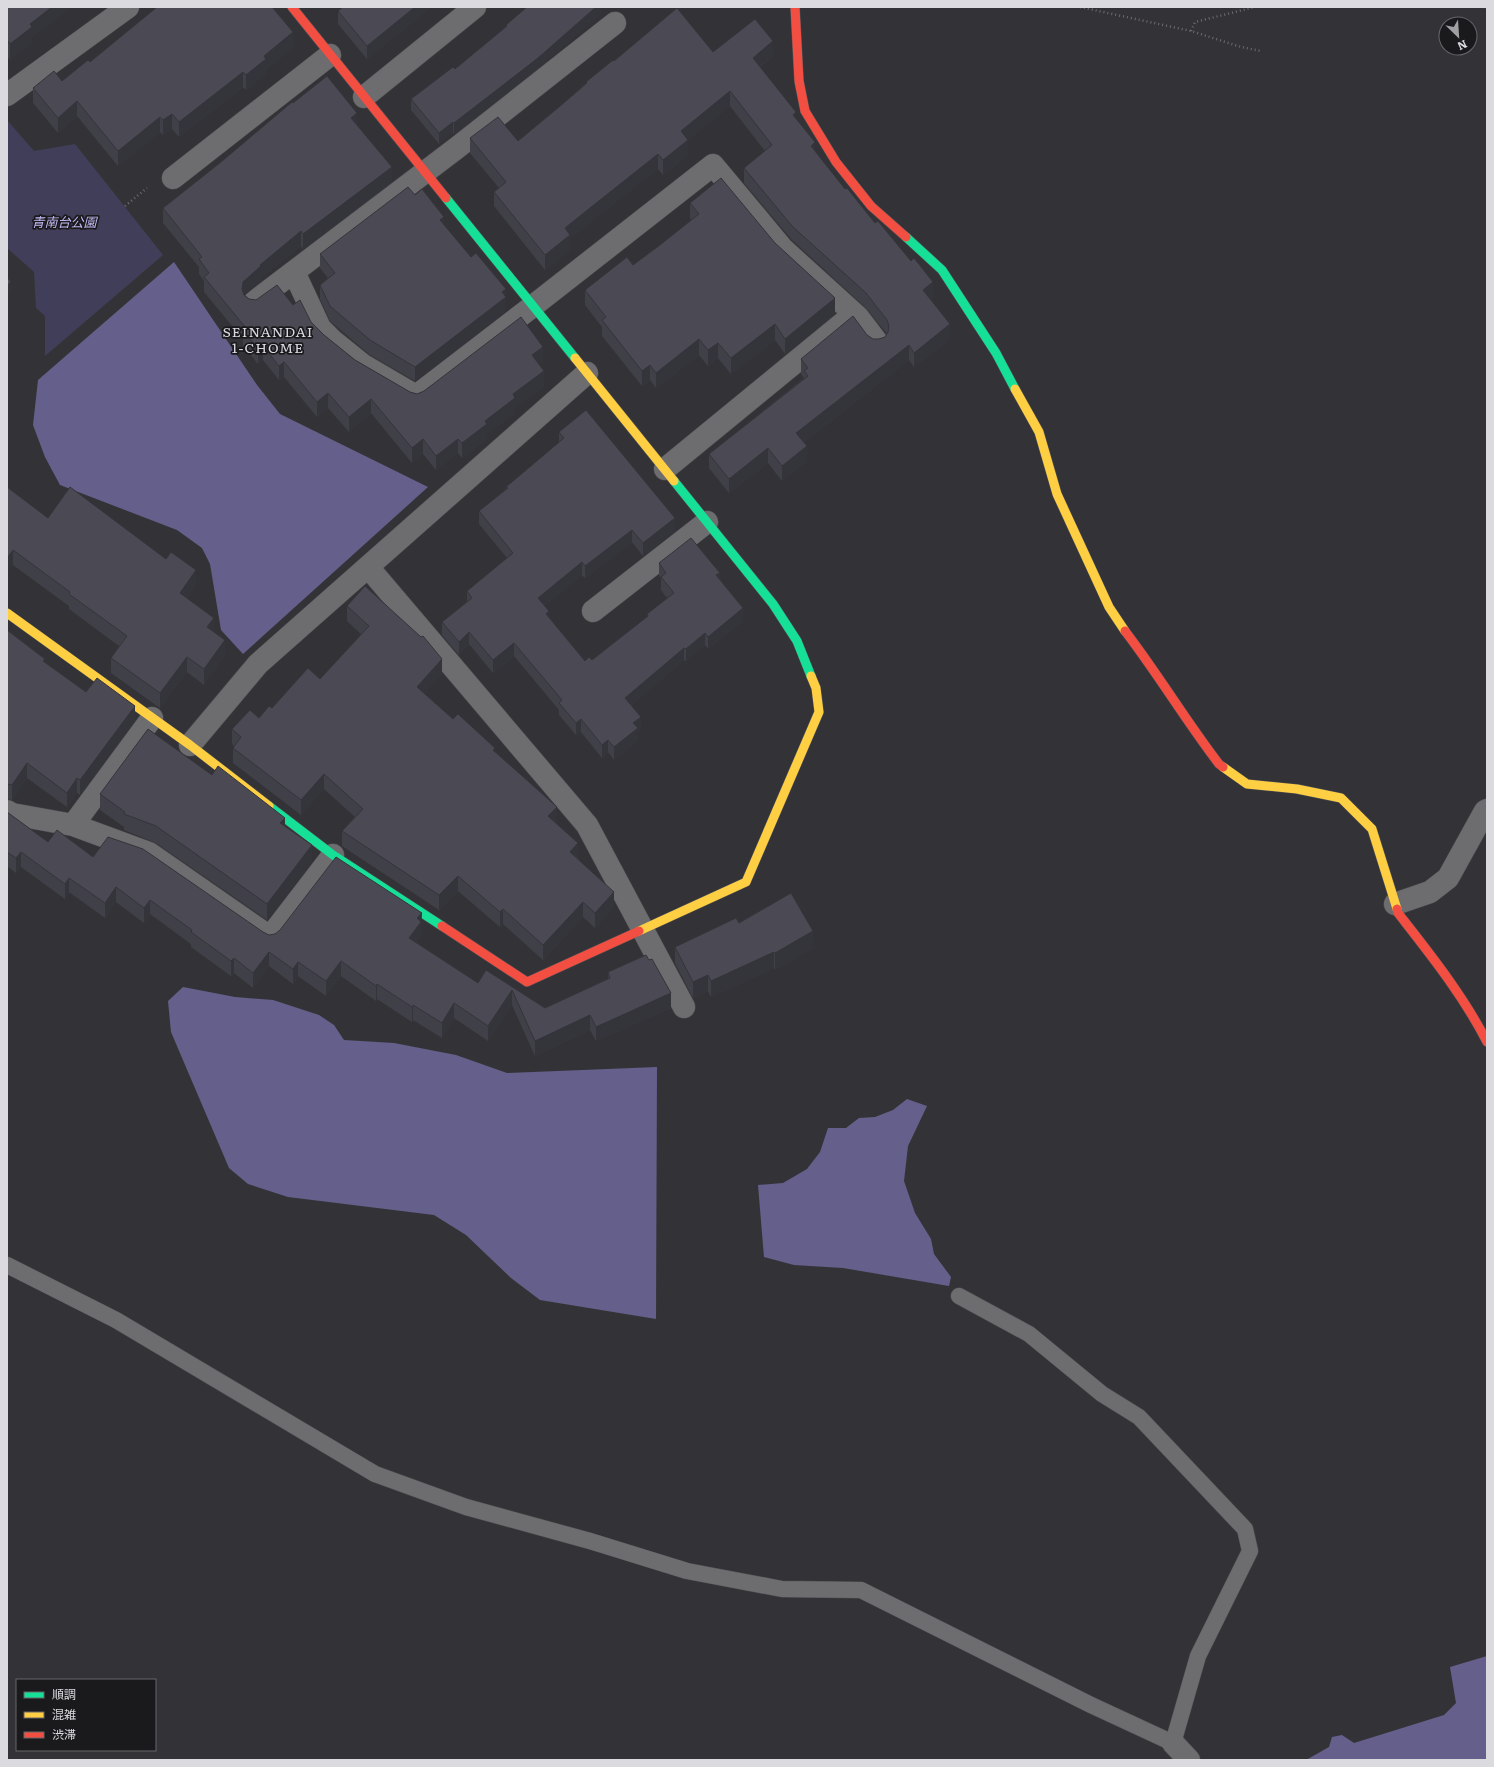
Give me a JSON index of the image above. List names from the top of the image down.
{
  "districts": ["SEINANDAI 1-CHOME"],
  "parks": ["青南台公園"],
  "legend": ["順調", "混雑", "渋滞"],
  "north": "bottom right"
}
